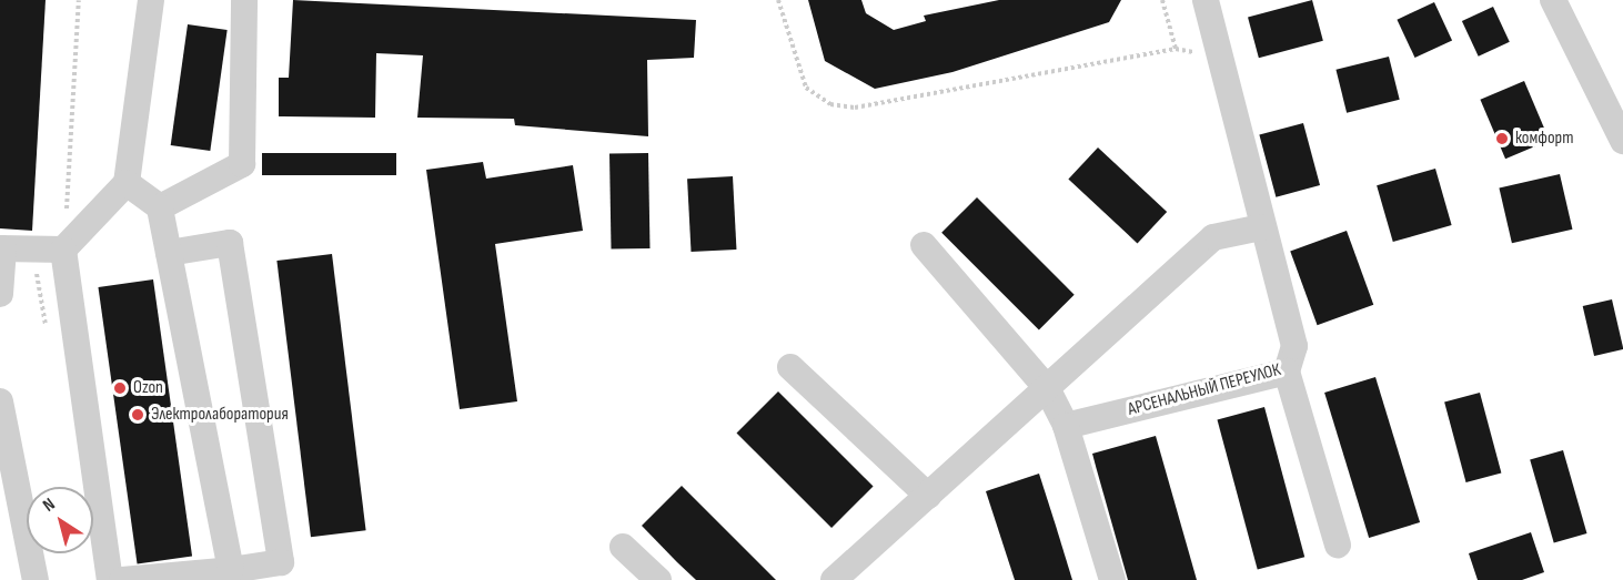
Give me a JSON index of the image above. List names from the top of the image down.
{
  "streets": {
    "street": ["АРСЕНАЛЬНЫЙ ПЕРЕУЛОК"]
  },
  "places": ["комфорт", "Ozon", "Электролаборатория"],
  "north": "top left"
}
